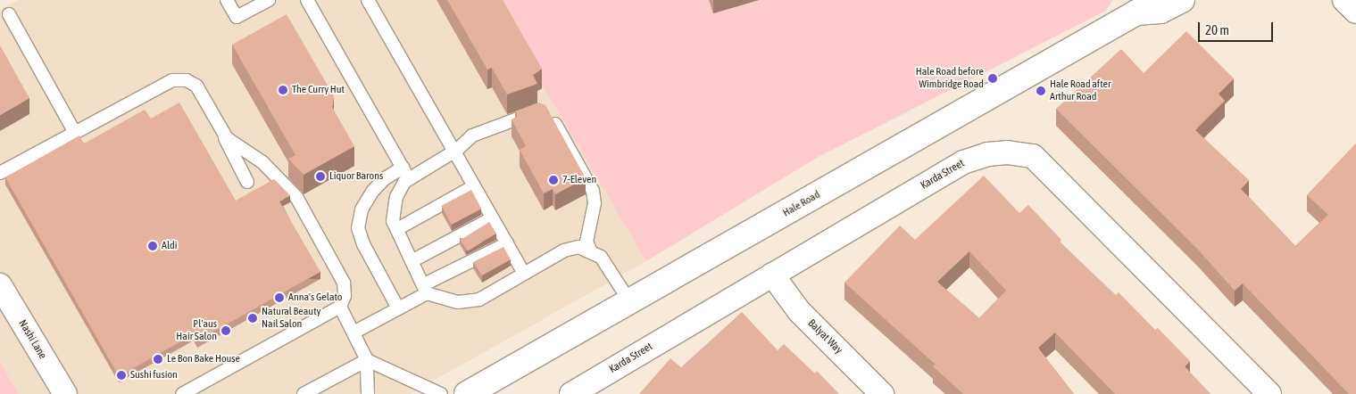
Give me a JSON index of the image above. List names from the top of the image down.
{
  "streets": {
    "main road": ["Hale Road"],
    "street": ["Karda Street", "Balyat Way", "Nashi Lane"]
  },
  "crossings": [
    ["Karda Street", "Balyat Way"]
  ],
  "places": [
    "Hale Road before Wimbridge Road",
    "The Curry Hut",
    "Hale Road after Arthur Road",
    "Liquor Barons",
    "7-Eleven",
    "Aldi",
    "Anna's Gelato",
    "Natural Beauty Nail Salon",
    "Pl'aus Hair Salon",
    "Le Bon Bake House",
    "Sushi fusion"
  ],
  "scale_bar": "20 m"
}
